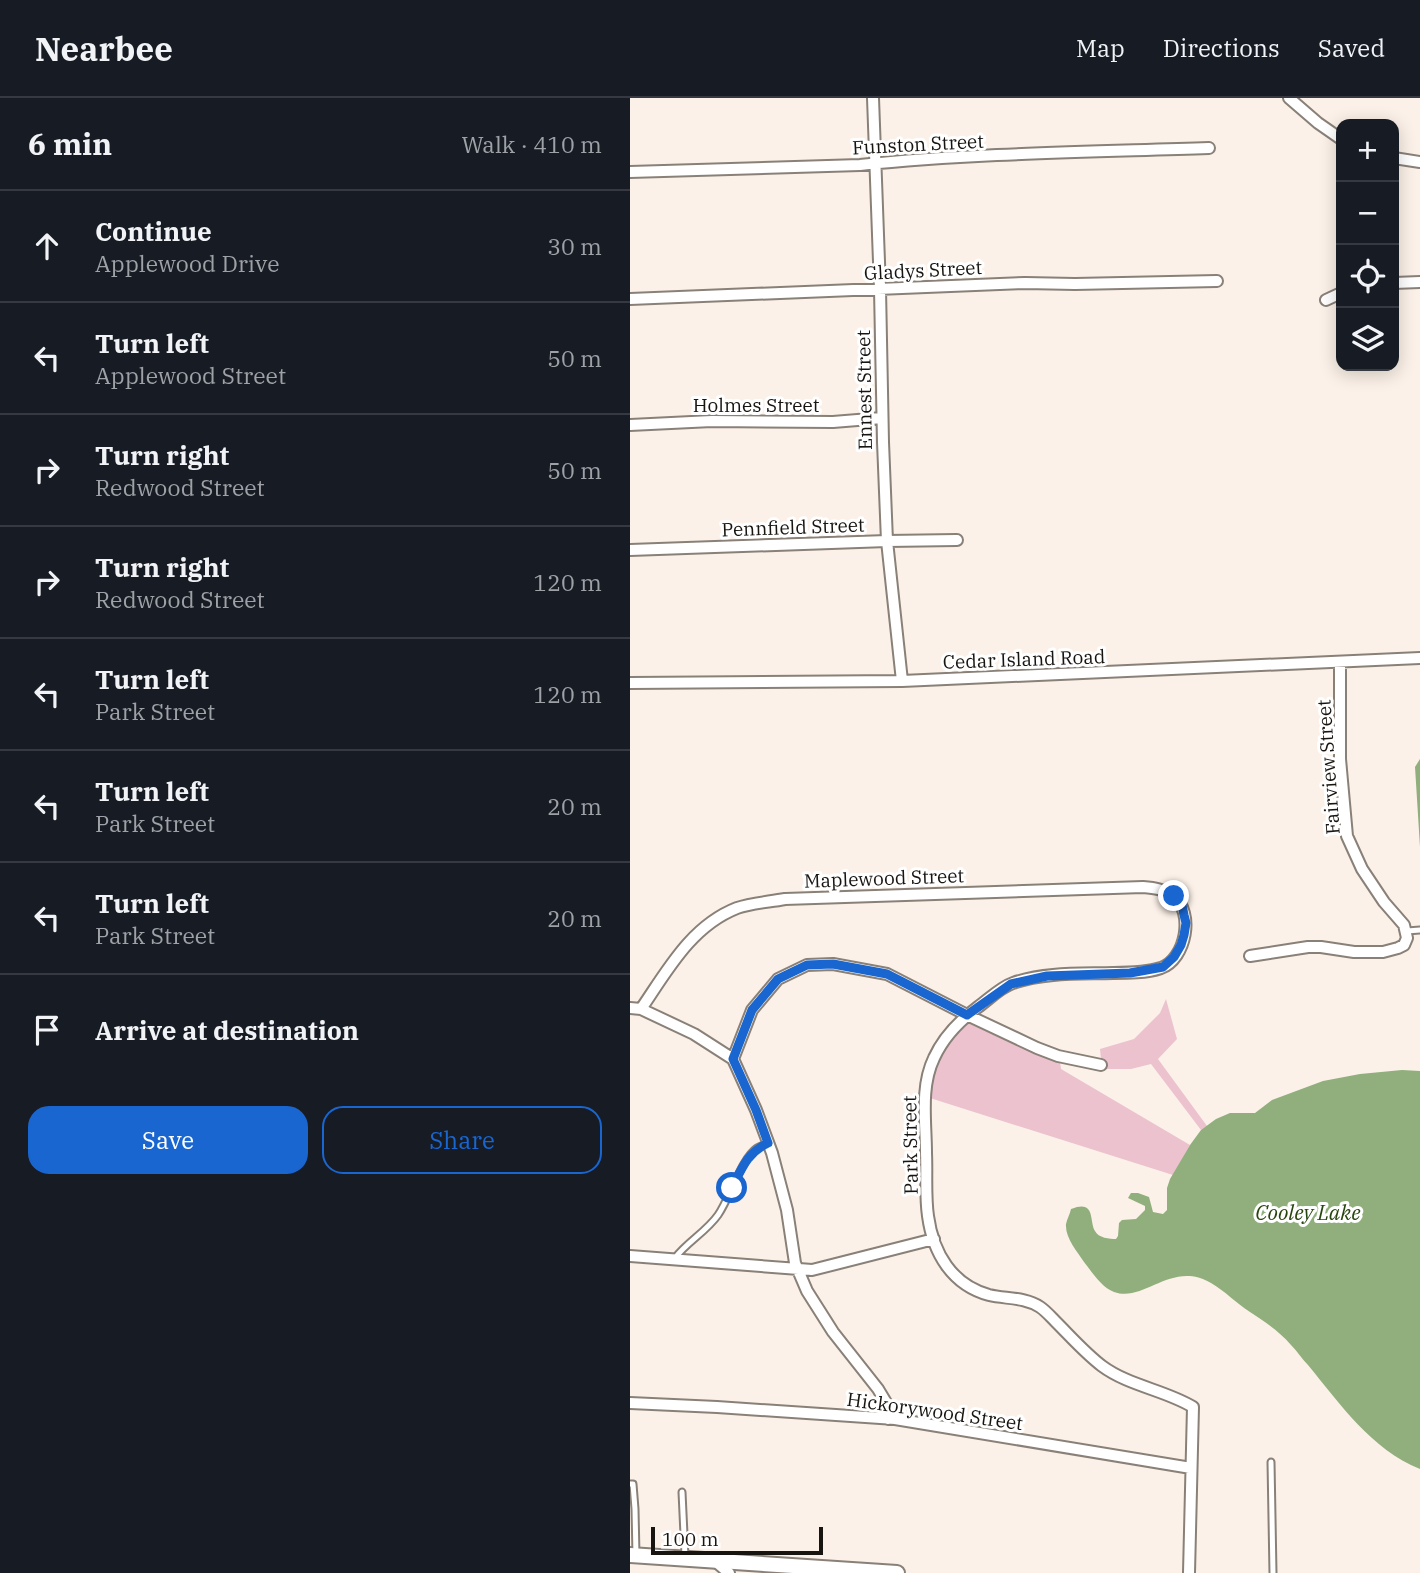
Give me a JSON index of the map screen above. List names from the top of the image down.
{
  "streets": {
    "street": [
      "Funston Street",
      "Gladys Street",
      "Ennest Street",
      "Holmes Street",
      "Pennfield Street",
      "Cedar Island Road",
      "Fairview Street",
      "Maplewood Street",
      "Park Street",
      "Hickorywood Street"
    ]
  },
  "crossings": [
    ["Funston Street", "Ennest Street"],
    ["Gladys Street", "Ennest Street"],
    ["Ennest Street", "Holmes Street"],
    ["Ennest Street", "Pennfield Street"],
    ["Ennest Street", "Cedar Island Road"],
    ["Cedar Island Road", "Fairview Street"],
    ["Maplewood Street", "Park Street"],
    ["Park Street", "Hickorywood Street"]
  ],
  "water": ["Cooley Lake"],
  "scale_bar": "100 m",
  "page": {
    "header": "Nearbee",
    "nav": ["Map", "Directions", "Saved"],
    "heading": ["6 min", "Walk · 410 m"],
    "map_buttons": ["+", "−"],
    "list": [
      ["Continue", "Applewood Drive", "30 m"],
      ["Turn left", "Applewood Street", "50 m"],
      ["Turn right", "Redwood Street", "50 m"],
      ["Turn right", "Redwood Street", "120 m"],
      ["Turn left", "Park Street", "120 m"],
      ["Turn left", "Park Street", "20 m"],
      ["Turn left", "Park Street", "20 m"],
      "Arrive at destination"
    ],
    "buttons": ["Save", "Share"],
    "scale": "100 m"
  }
}
